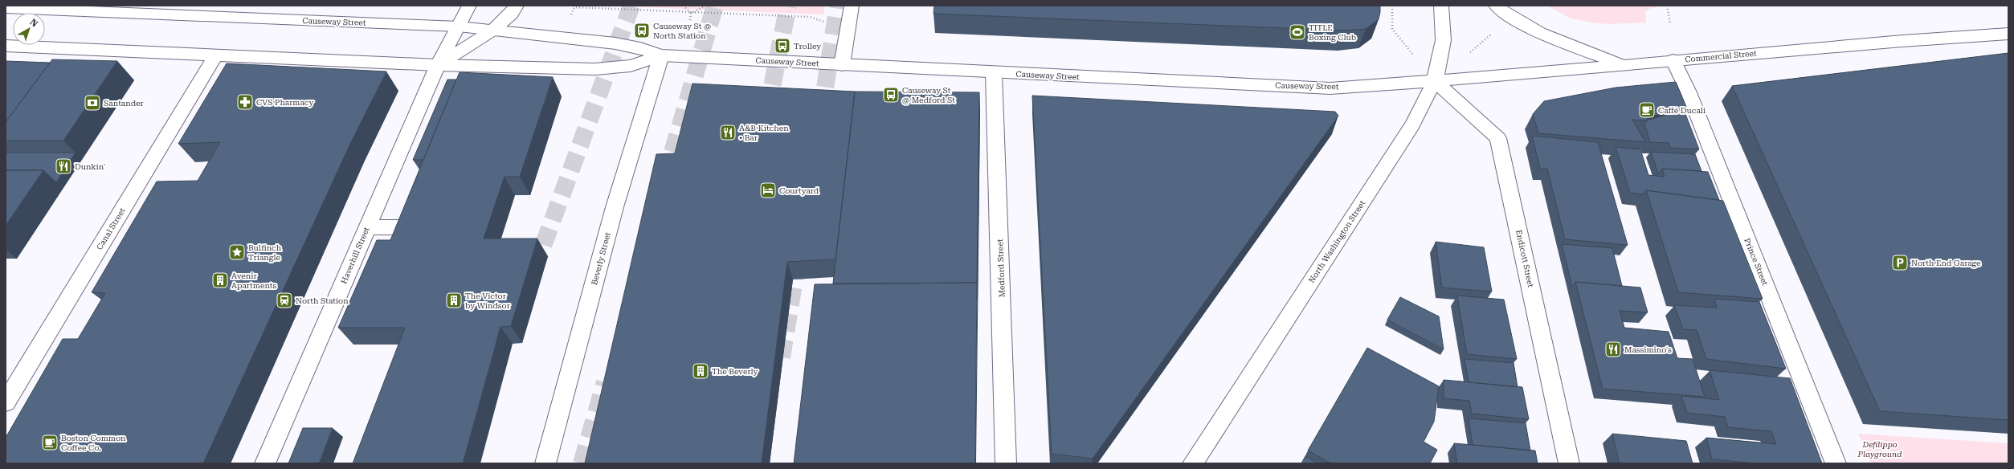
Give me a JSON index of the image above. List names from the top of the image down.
{
  "streets": {
    "main road": [
      "Causeway Street",
      "Commercial Street",
      "Canal Street",
      "North Washington Street",
      "Haverhill Street",
      "Beverly Street",
      "Endicott Street",
      "Prince Street",
      "Medford Street"
    ]
  },
  "crossings": [
    ["Causeway Street", "Commercial Street"],
    ["Causeway Street", "Canal Street"],
    ["Causeway Street", "North Washington Street"],
    ["Causeway Street", "Haverhill Street"],
    ["Causeway Street", "Beverly Street"],
    ["Causeway Street", "Endicott Street"],
    ["Causeway Street", "Medford Street"],
    ["Commercial Street", "North Washington Street"],
    ["Commercial Street", "Endicott Street"],
    ["Commercial Street", "Prince Street"],
    ["North Washington Street", "Endicott Street"]
  ],
  "parks": ["Defilippo Playground"],
  "places": {
    "bus stop": ["Causeway St @ North Station", "Trolley", "Causeway St @ Medford St"],
    "sports": ["TITLE Boxing Club"],
    "pharmacy": ["CVS Pharmacy"],
    "bank": ["Santander"],
    "cafe": ["Caffé Ducali", "Boston Common Coffee Co."],
    "restaurant": ["A&B Kitchen • Bar", "Dunkin'", "Massimino's"],
    "hotel": ["Courtyard"],
    "place": ["Bulfinch Triangle"],
    "parking": ["North End Garage"],
    "building": ["Avenir Apartments", "The Victor by Windsor", "The Beverly"],
    "station": ["North Station"]
  },
  "north": "top right"
}
